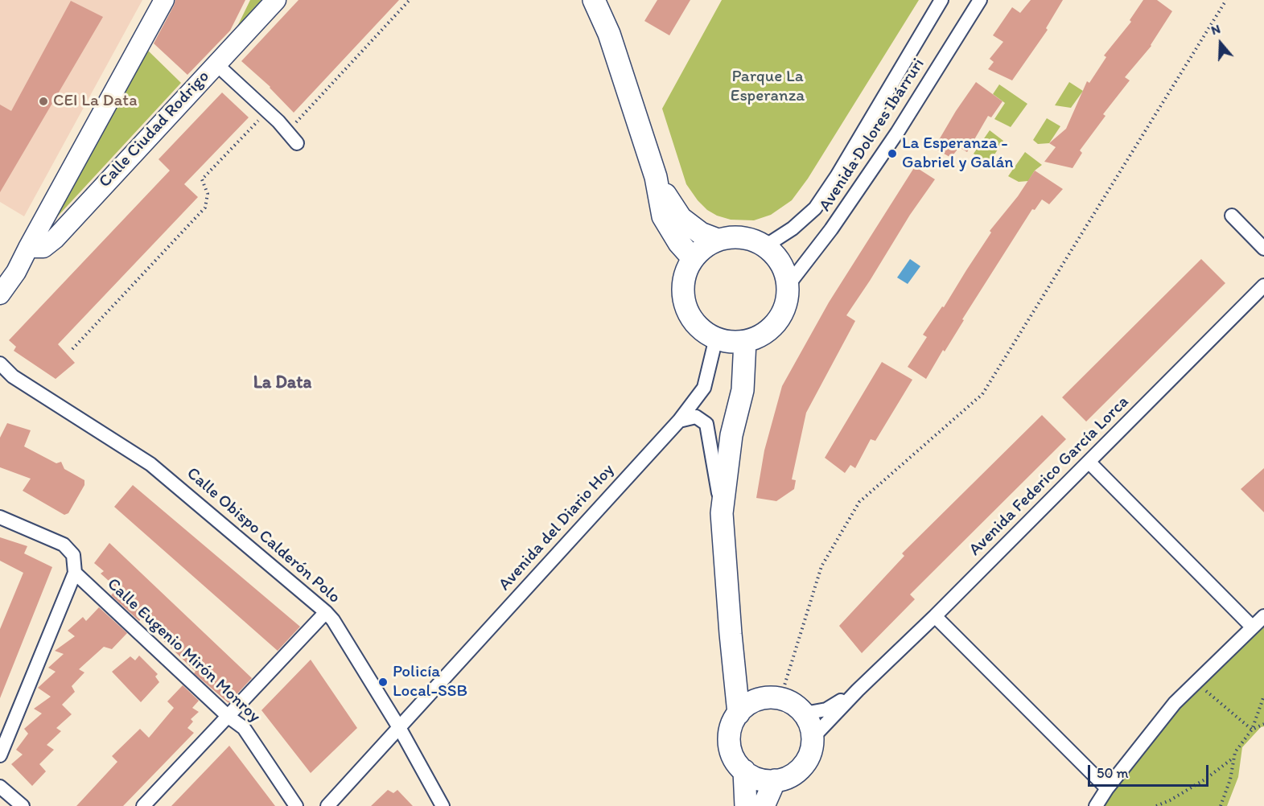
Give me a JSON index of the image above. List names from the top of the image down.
{
  "streets": {
    "main road": ["Calle Ciudad Rodrigo"],
    "street": [
      "Avenida Dolores Ibárruri",
      "Avenida Federico García Lorca",
      "Avenida del Diario Hoy",
      "Calle Obispo Calderón Polo",
      "Calle Eugenio Mirón Monroy"
    ]
  },
  "crossings": [
    ["Avenida Dolores Ibárruri", "Avenida del Diario Hoy"],
    ["Avenida del Diario Hoy", "Calle Obispo Calderón Polo"]
  ],
  "districts": ["La Data"],
  "parks": ["Parque La Esperanza"],
  "places": ["CEI La Data", "La Esperanza - Gabriel y Galán", "Policía Local-SSB"],
  "scale_bar": "50 m",
  "north": "top"
}
